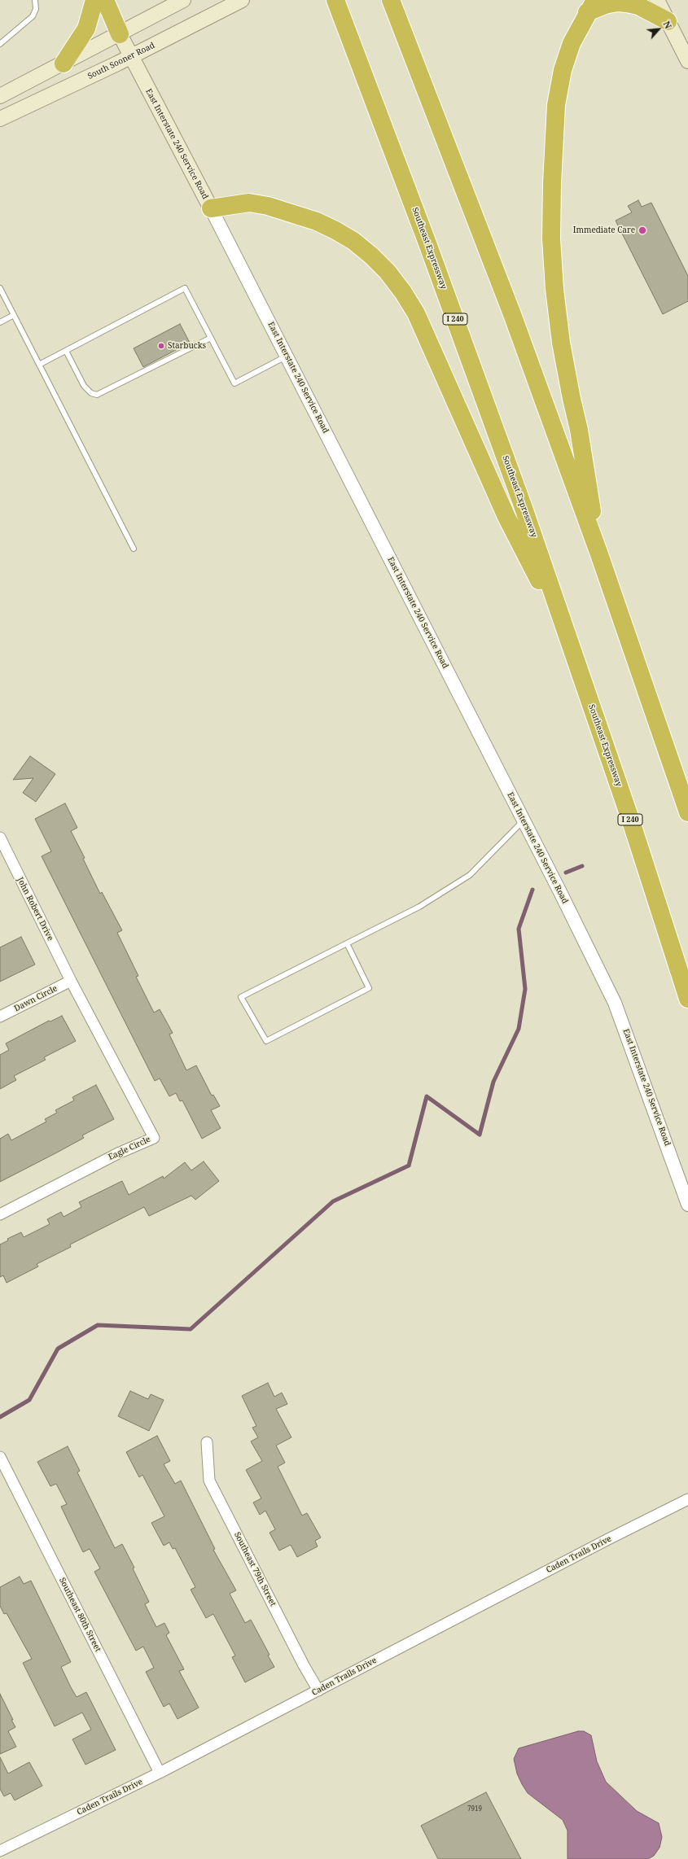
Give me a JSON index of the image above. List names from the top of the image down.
{
  "streets": {
    "highway": ["Southeast Expressway", "I 240"],
    "main road": ["South Sooner Road", "East Interstate 240 Service Road"],
    "street": [
      "John Robert Drive",
      "Dawn Circle",
      "Eagle Circle",
      "Caden Trails Drive",
      "Southeast 79th Street",
      "Southeast 80th Street"
    ]
  },
  "crossings": [
    ["South Sooner Road", "East Interstate 240 Service Road"],
    ["John Robert Drive", "Dawn Circle"],
    ["John Robert Drive", "Eagle Circle"],
    ["Dawn Circle", "Eagle Circle"],
    ["Caden Trails Drive", "Southeast 79th Street"],
    ["Caden Trails Drive", "Southeast 80th Street"]
  ],
  "places": ["Immediate Care", "Starbucks"],
  "house_numbers": ["7919"],
  "north": "top right"
}
